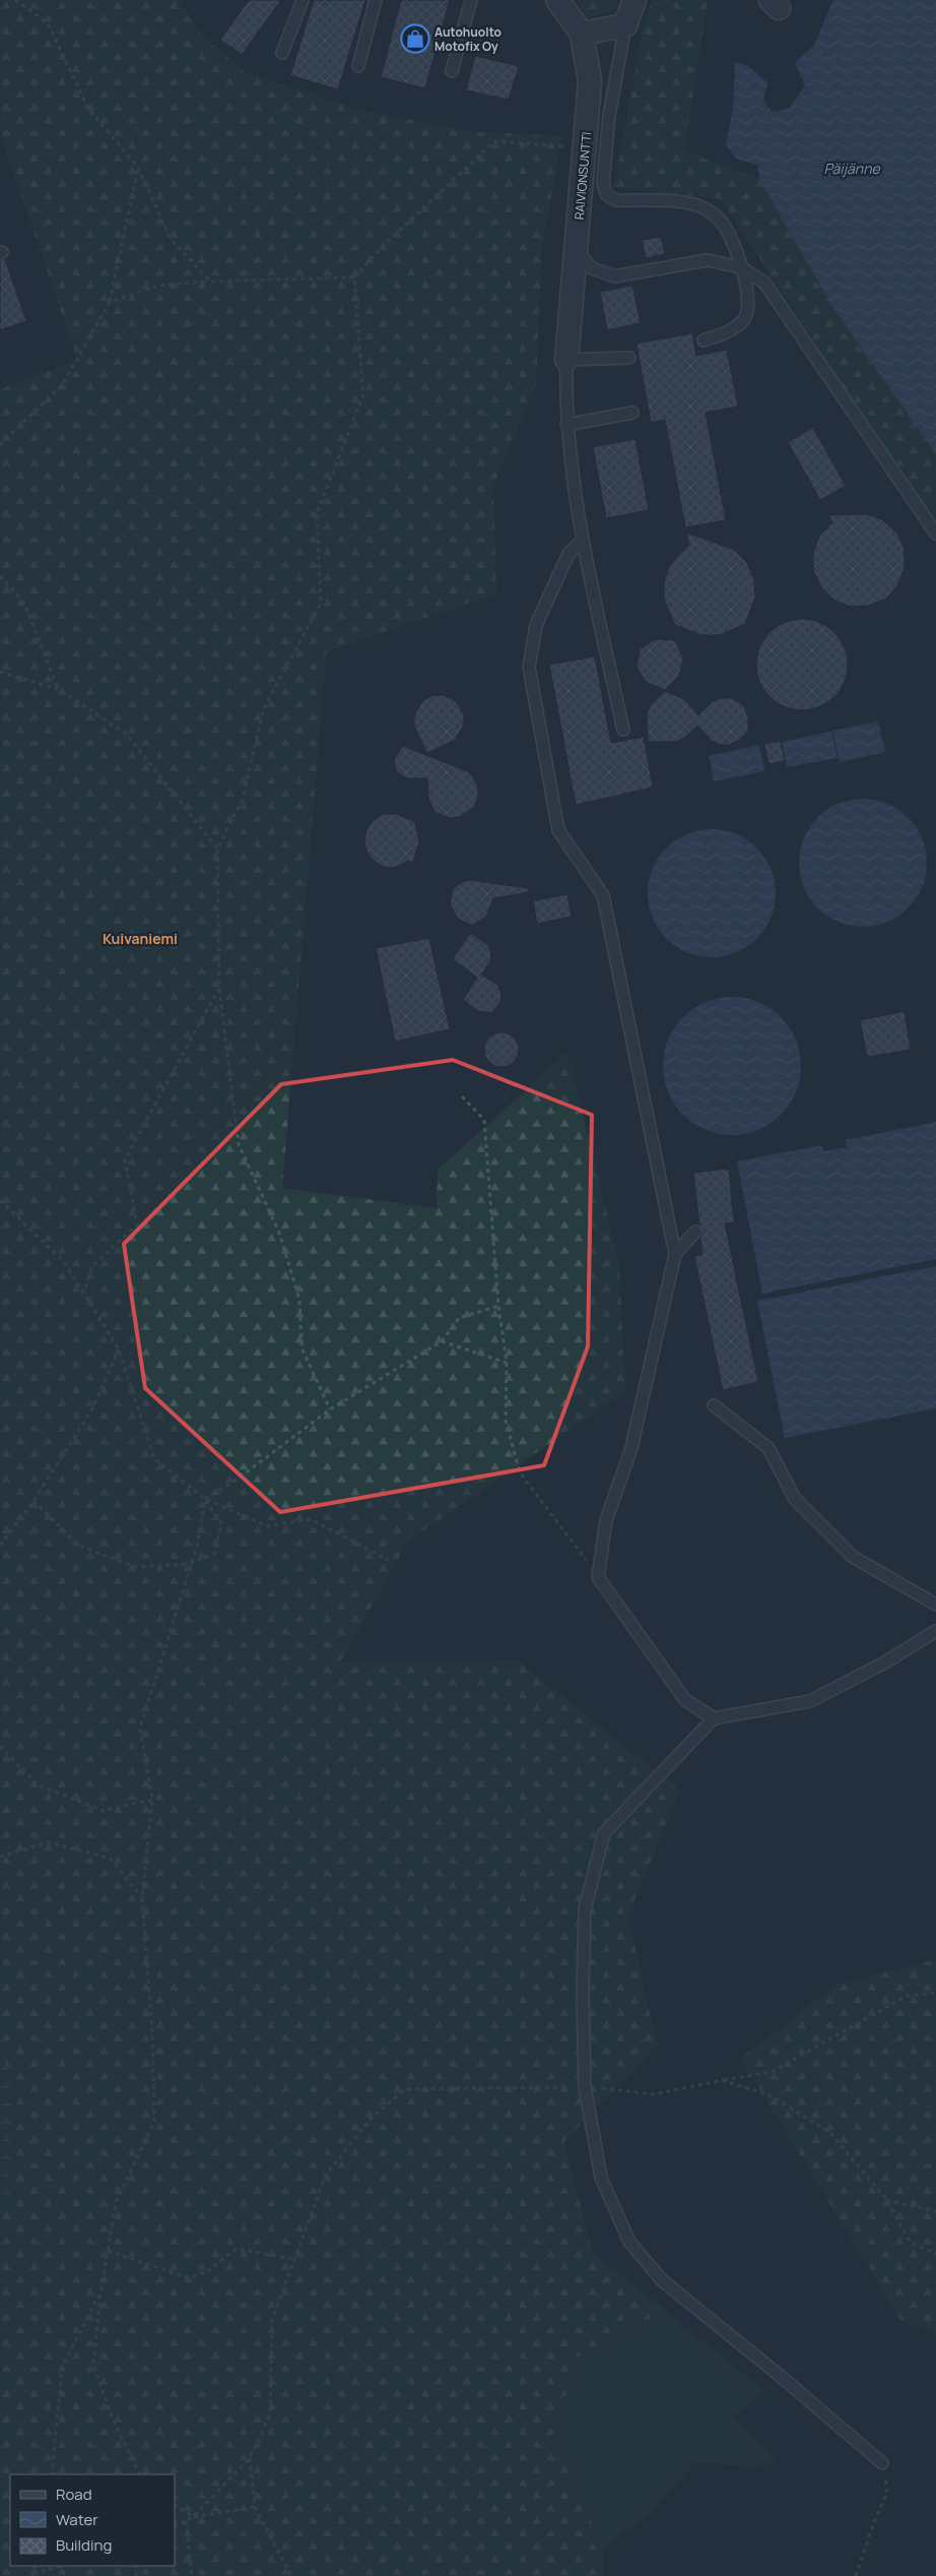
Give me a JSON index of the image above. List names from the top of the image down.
{
  "streets": {
    "street": ["RAIVIONSUNTTI"]
  },
  "districts": ["Kuivaniemi"],
  "water": ["Päijänne"],
  "places": {
    "shop": ["Autohuolto Motofix Oy"]
  },
  "legend": ["Road", "Water", "Building"]
}
